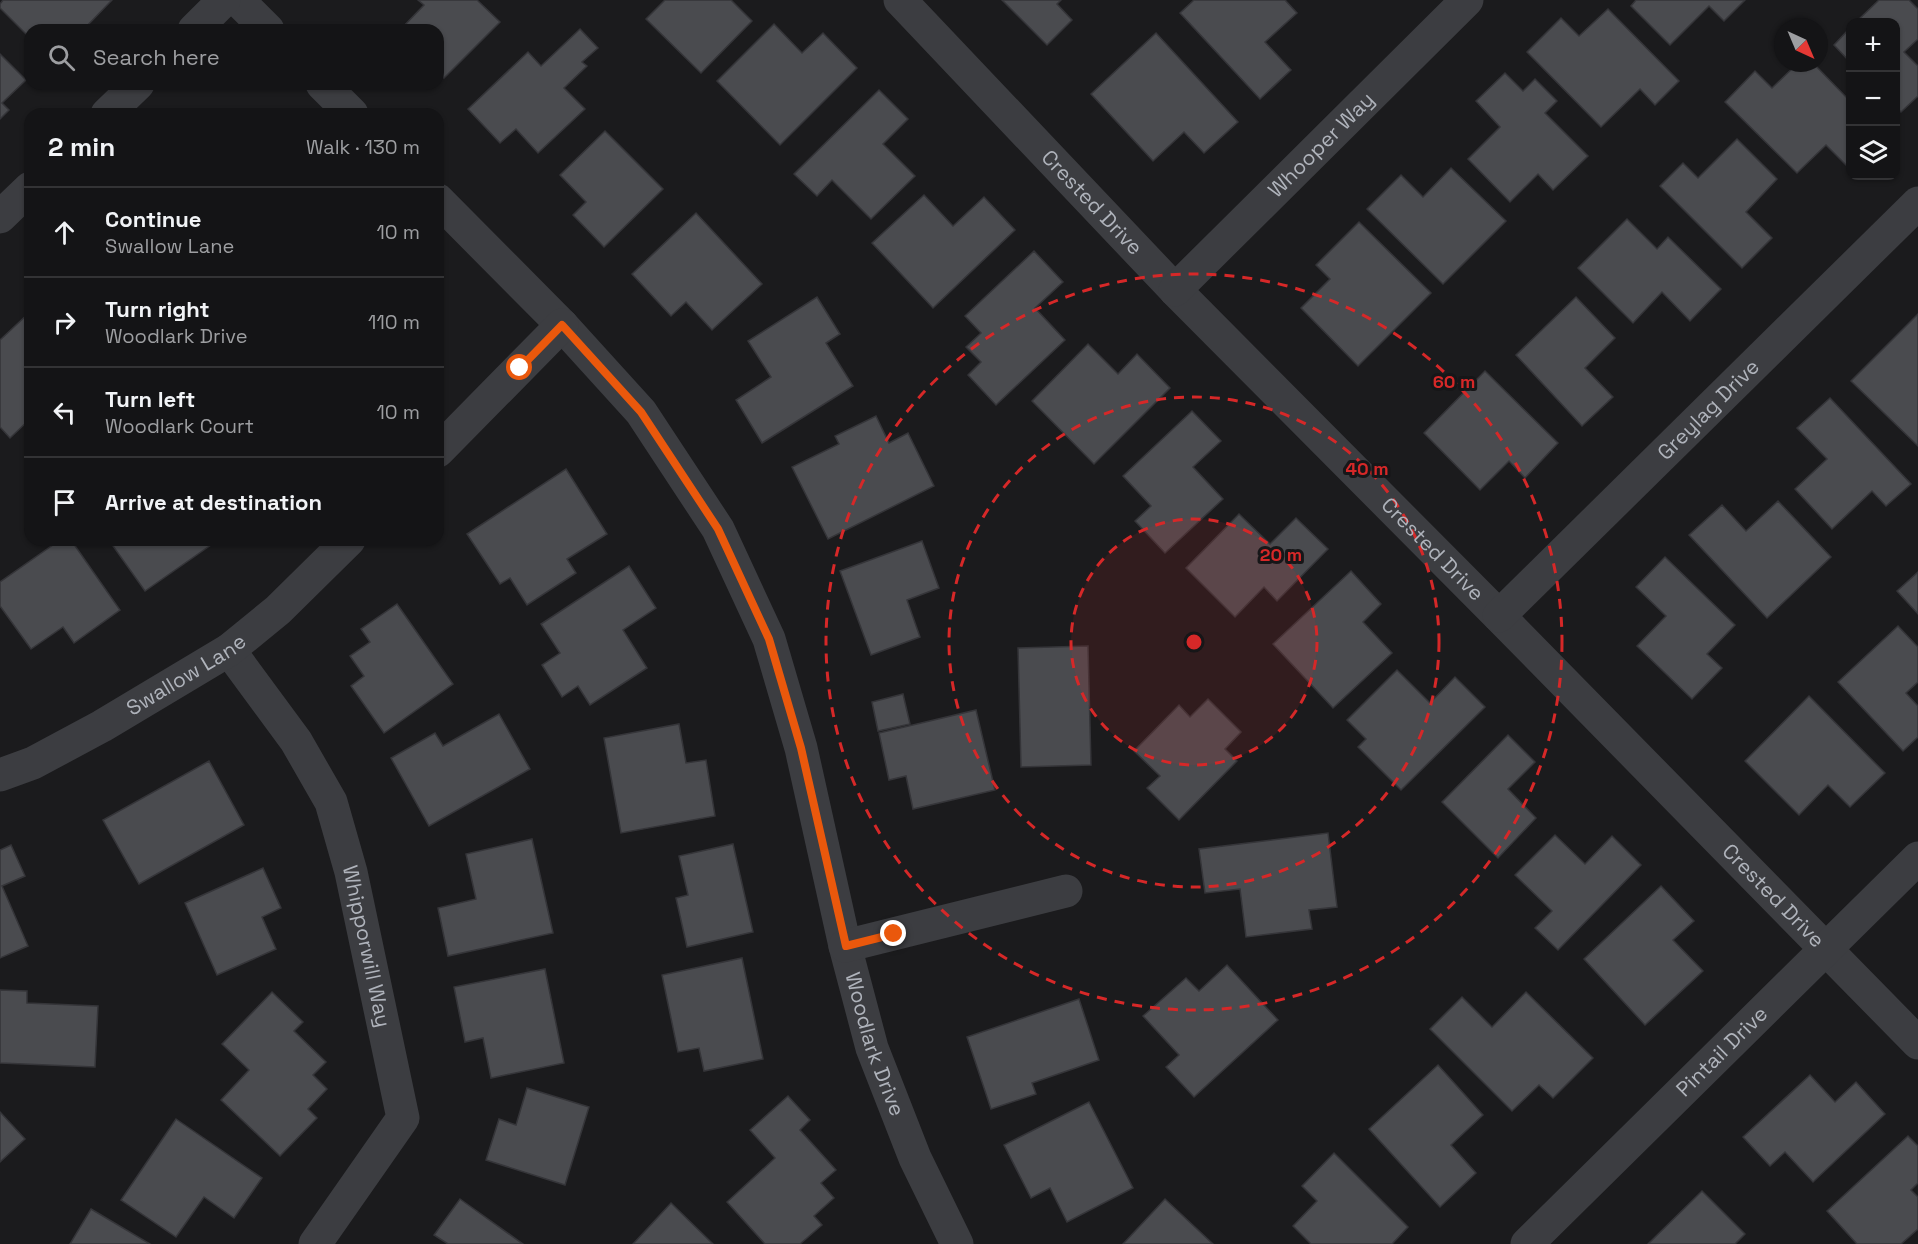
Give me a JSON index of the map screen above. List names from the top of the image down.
{
  "streets": {
    "street": [
      "Whooper Way",
      "Crested Drive",
      "Greylag Drive",
      "Swallow Lane",
      "Whipporwill Way",
      "Woodlark Drive",
      "Pintail Drive"
    ]
  },
  "crossings": [
    ["Whooper Way", "Crested Drive"],
    ["Crested Drive", "Greylag Drive"],
    ["Crested Drive", "Pintail Drive"],
    ["Swallow Lane", "Whipporwill Way"]
  ],
  "north": "bottom right",
  "page": {
    "map_buttons": ["+", "−"],
    "search": "Search here",
    "heading": ["2 min", "Walk · 130 m"],
    "list": [
      ["Continue", "Swallow Lane", "10 m"],
      ["Turn right", "Woodlark Drive", "110 m"],
      ["Turn left", "Woodlark Court", "10 m"],
      "Arrive at destination"
    ]
  },
  "rings": ["60 m", "40 m", "20 m"]
}
